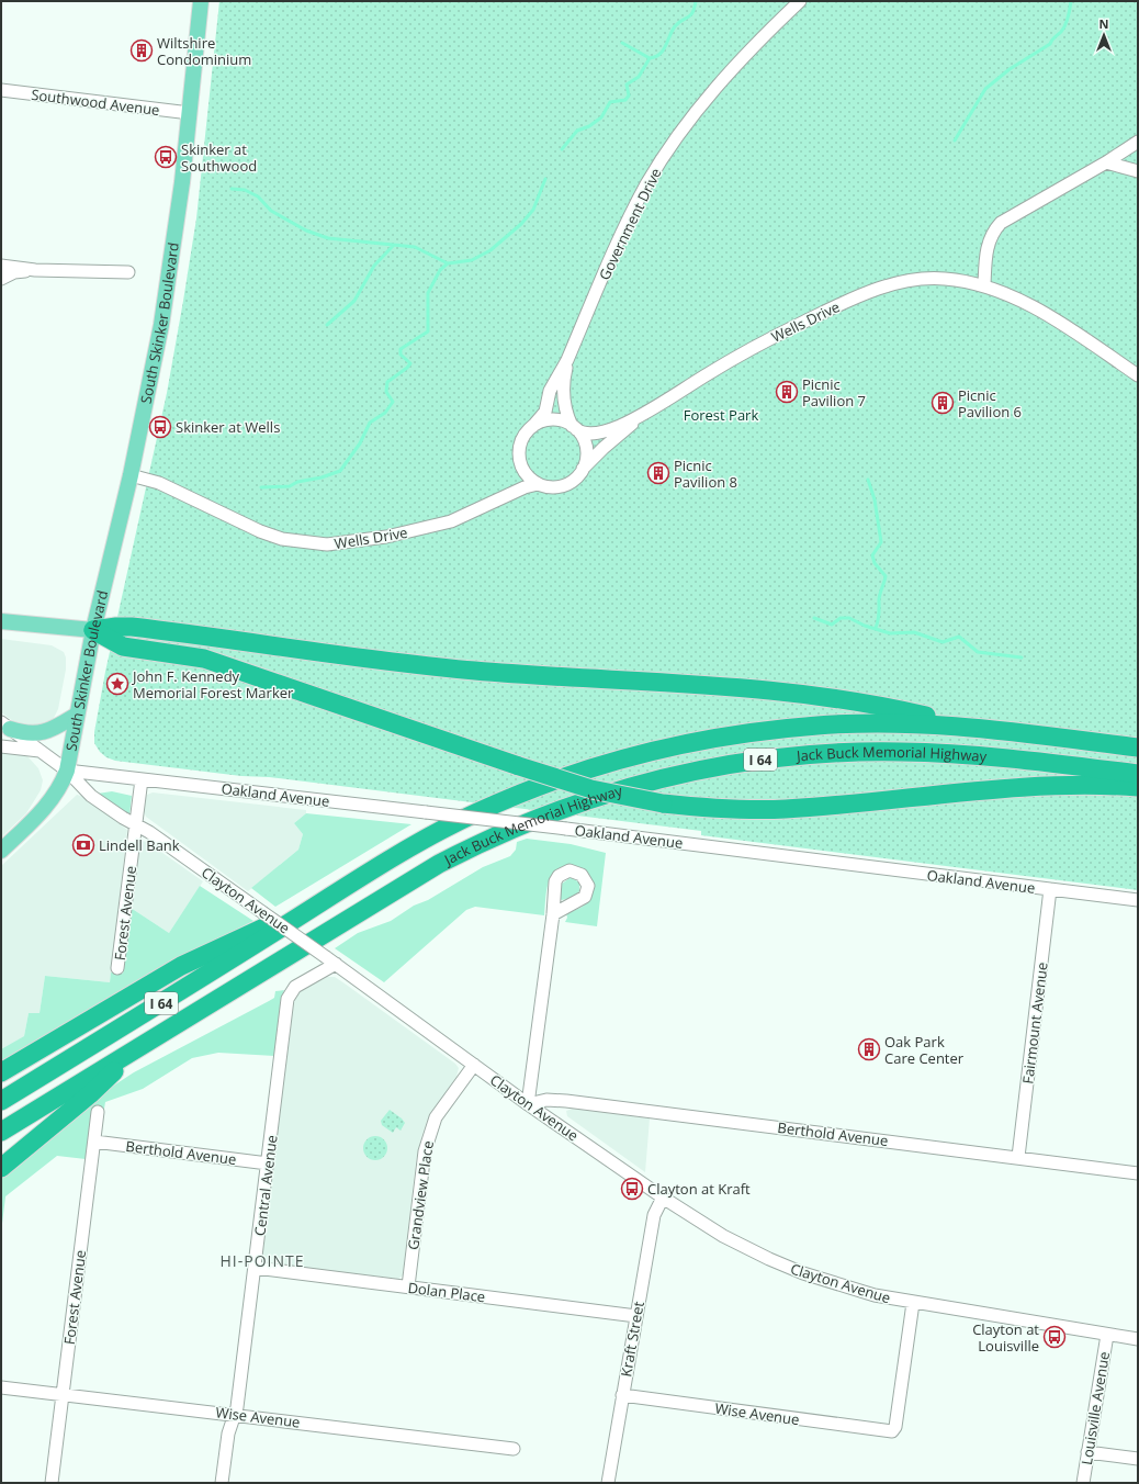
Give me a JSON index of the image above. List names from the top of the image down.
{
  "streets": {
    "highway": ["Jack Buck Memorial Highway", "I 64"],
    "main road": ["South Skinker Boulevard"],
    "street": [
      "Southwood Avenue",
      "Government Drive",
      "Wells Drive",
      "Oakland Avenue",
      "Clayton Avenue",
      "Forest Avenue",
      "Fairmount Avenue",
      "Berthold Avenue",
      "Central Avenue",
      "Grandview Place",
      "Dolan Place",
      "Kraft Street",
      "Louisville Avenue",
      "Wise Avenue"
    ]
  },
  "crossings": [
    ["Southwood Avenue", "South Skinker Boulevard"],
    ["Government Drive", "Wells Drive"],
    ["Wells Drive", "South Skinker Boulevard"],
    ["South Skinker Boulevard", "Oakland Avenue"],
    ["South Skinker Boulevard", "Clayton Avenue"],
    ["Oakland Avenue", "Clayton Avenue"],
    ["Oakland Avenue", "Forest Avenue"],
    ["Oakland Avenue", "Fairmount Avenue"],
    ["Clayton Avenue", "Forest Avenue"],
    ["Clayton Avenue", "Berthold Avenue"],
    ["Clayton Avenue", "Central Avenue"],
    ["Clayton Avenue", "Grandview Place"],
    ["Clayton Avenue", "Kraft Street"],
    ["Clayton Avenue", "Louisville Avenue"],
    ["Clayton Avenue", "Wise Avenue"],
    ["Forest Avenue", "Berthold Avenue"],
    ["Forest Avenue", "Wise Avenue"],
    ["Fairmount Avenue", "Berthold Avenue"],
    ["Berthold Avenue", "Central Avenue"],
    ["Central Avenue", "Dolan Place"],
    ["Central Avenue", "Wise Avenue"],
    ["Grandview Place", "Dolan Place"],
    ["Dolan Place", "Kraft Street"],
    ["Kraft Street", "Wise Avenue"]
  ],
  "districts": ["HI-POINTE"],
  "parks": ["Forest Park"],
  "places": {
    "building": [
      "Wiltshire Condominium",
      "Picnic Pavilion 7",
      "Picnic Pavilion 6",
      "Picnic Pavilion 8",
      "Oak Park Care Center"
    ],
    "bus stop": [
      "Skinker at Southwood",
      "Skinker at Wells",
      "Clayton at Kraft",
      "Clayton at Louisville"
    ],
    "place": ["John F. Kennedy Memorial Forest Marker"],
    "bank": ["Lindell Bank"]
  },
  "north": "top"
}
